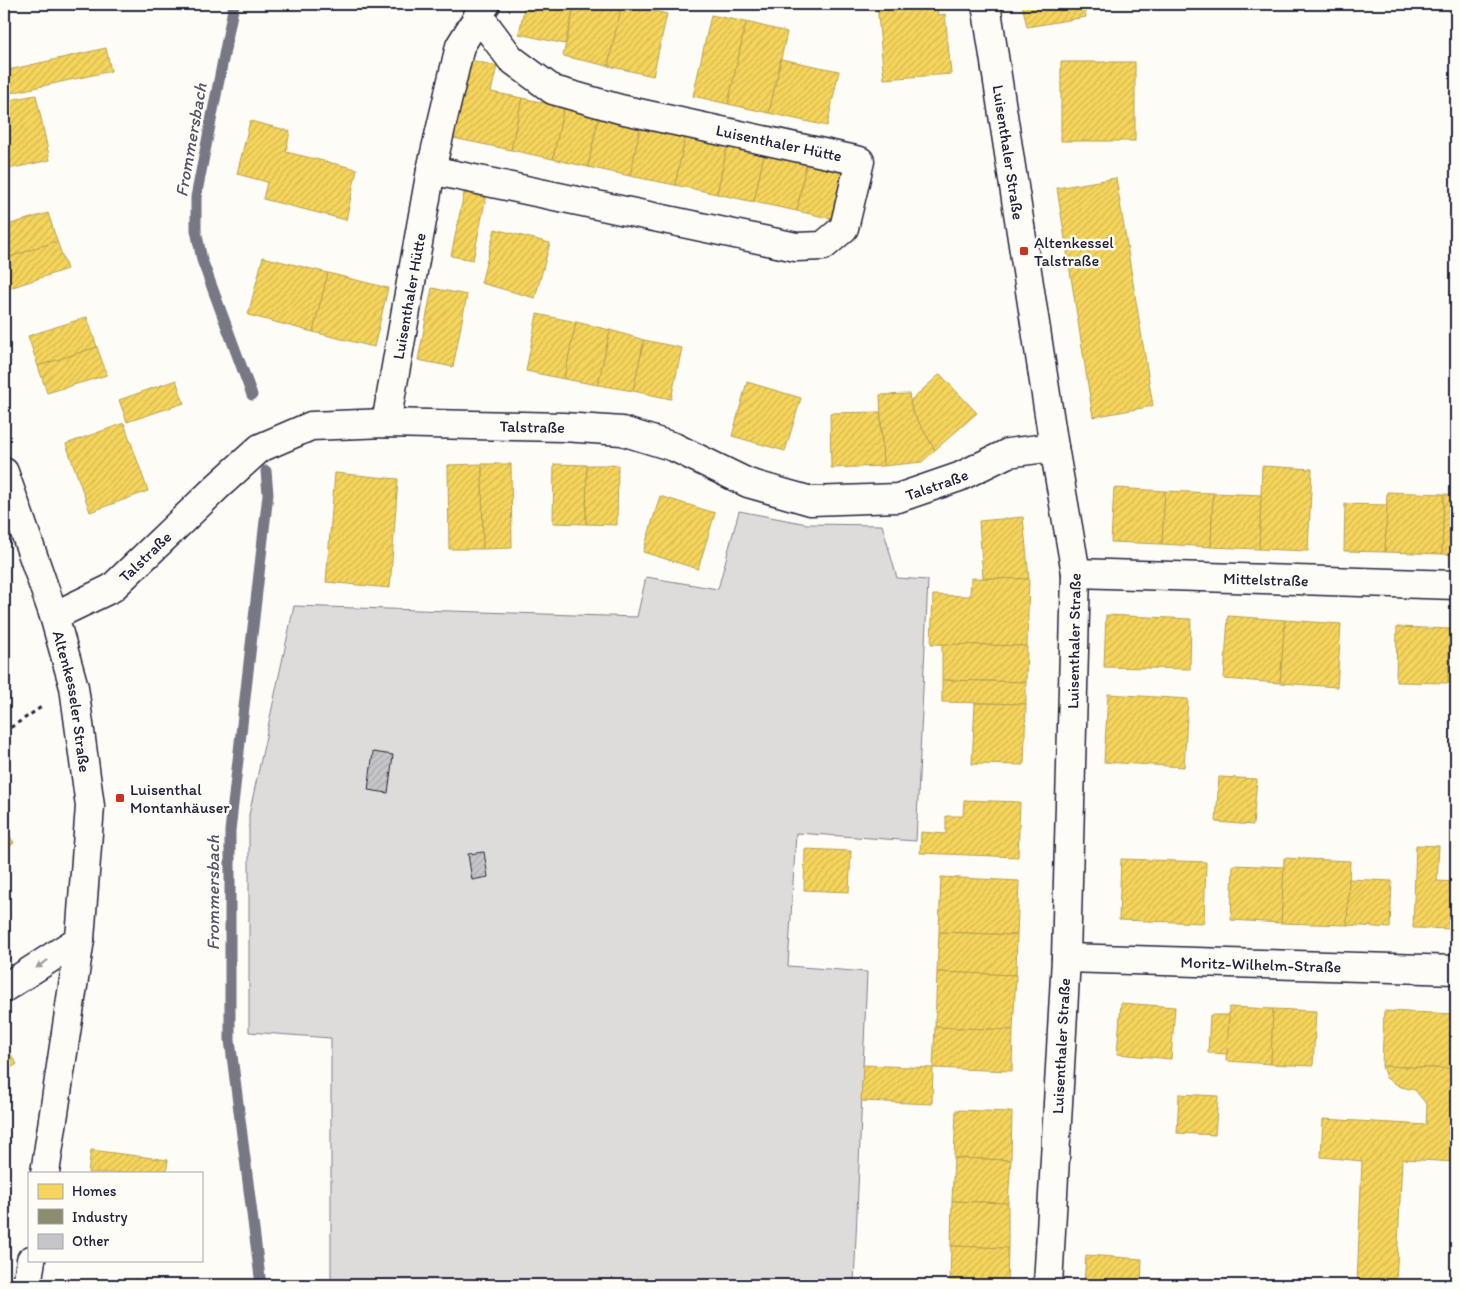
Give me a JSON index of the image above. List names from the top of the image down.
{
  "streets": {
    "street": [
      "Luisenthaler Hütte",
      "Luisenthaler Straße",
      "Talstraße",
      "Mittelstraße",
      "Altenkesseler Straße",
      "Moritz-Wilhelm-Straße"
    ]
  },
  "crossings": [
    ["Luisenthaler Hütte", "Talstraße"],
    ["Luisenthaler Straße", "Talstraße"],
    ["Luisenthaler Straße", "Mittelstraße"],
    ["Luisenthaler Straße", "Moritz-Wilhelm-Straße"],
    ["Talstraße", "Altenkesseler Straße"]
  ],
  "water": ["Frommersbach"],
  "places": {
    "transit": ["Altenkessel Talstraße", "Luisenthal Montanhäuser"]
  },
  "legend": ["Homes", "Industry", "Other"]
}
